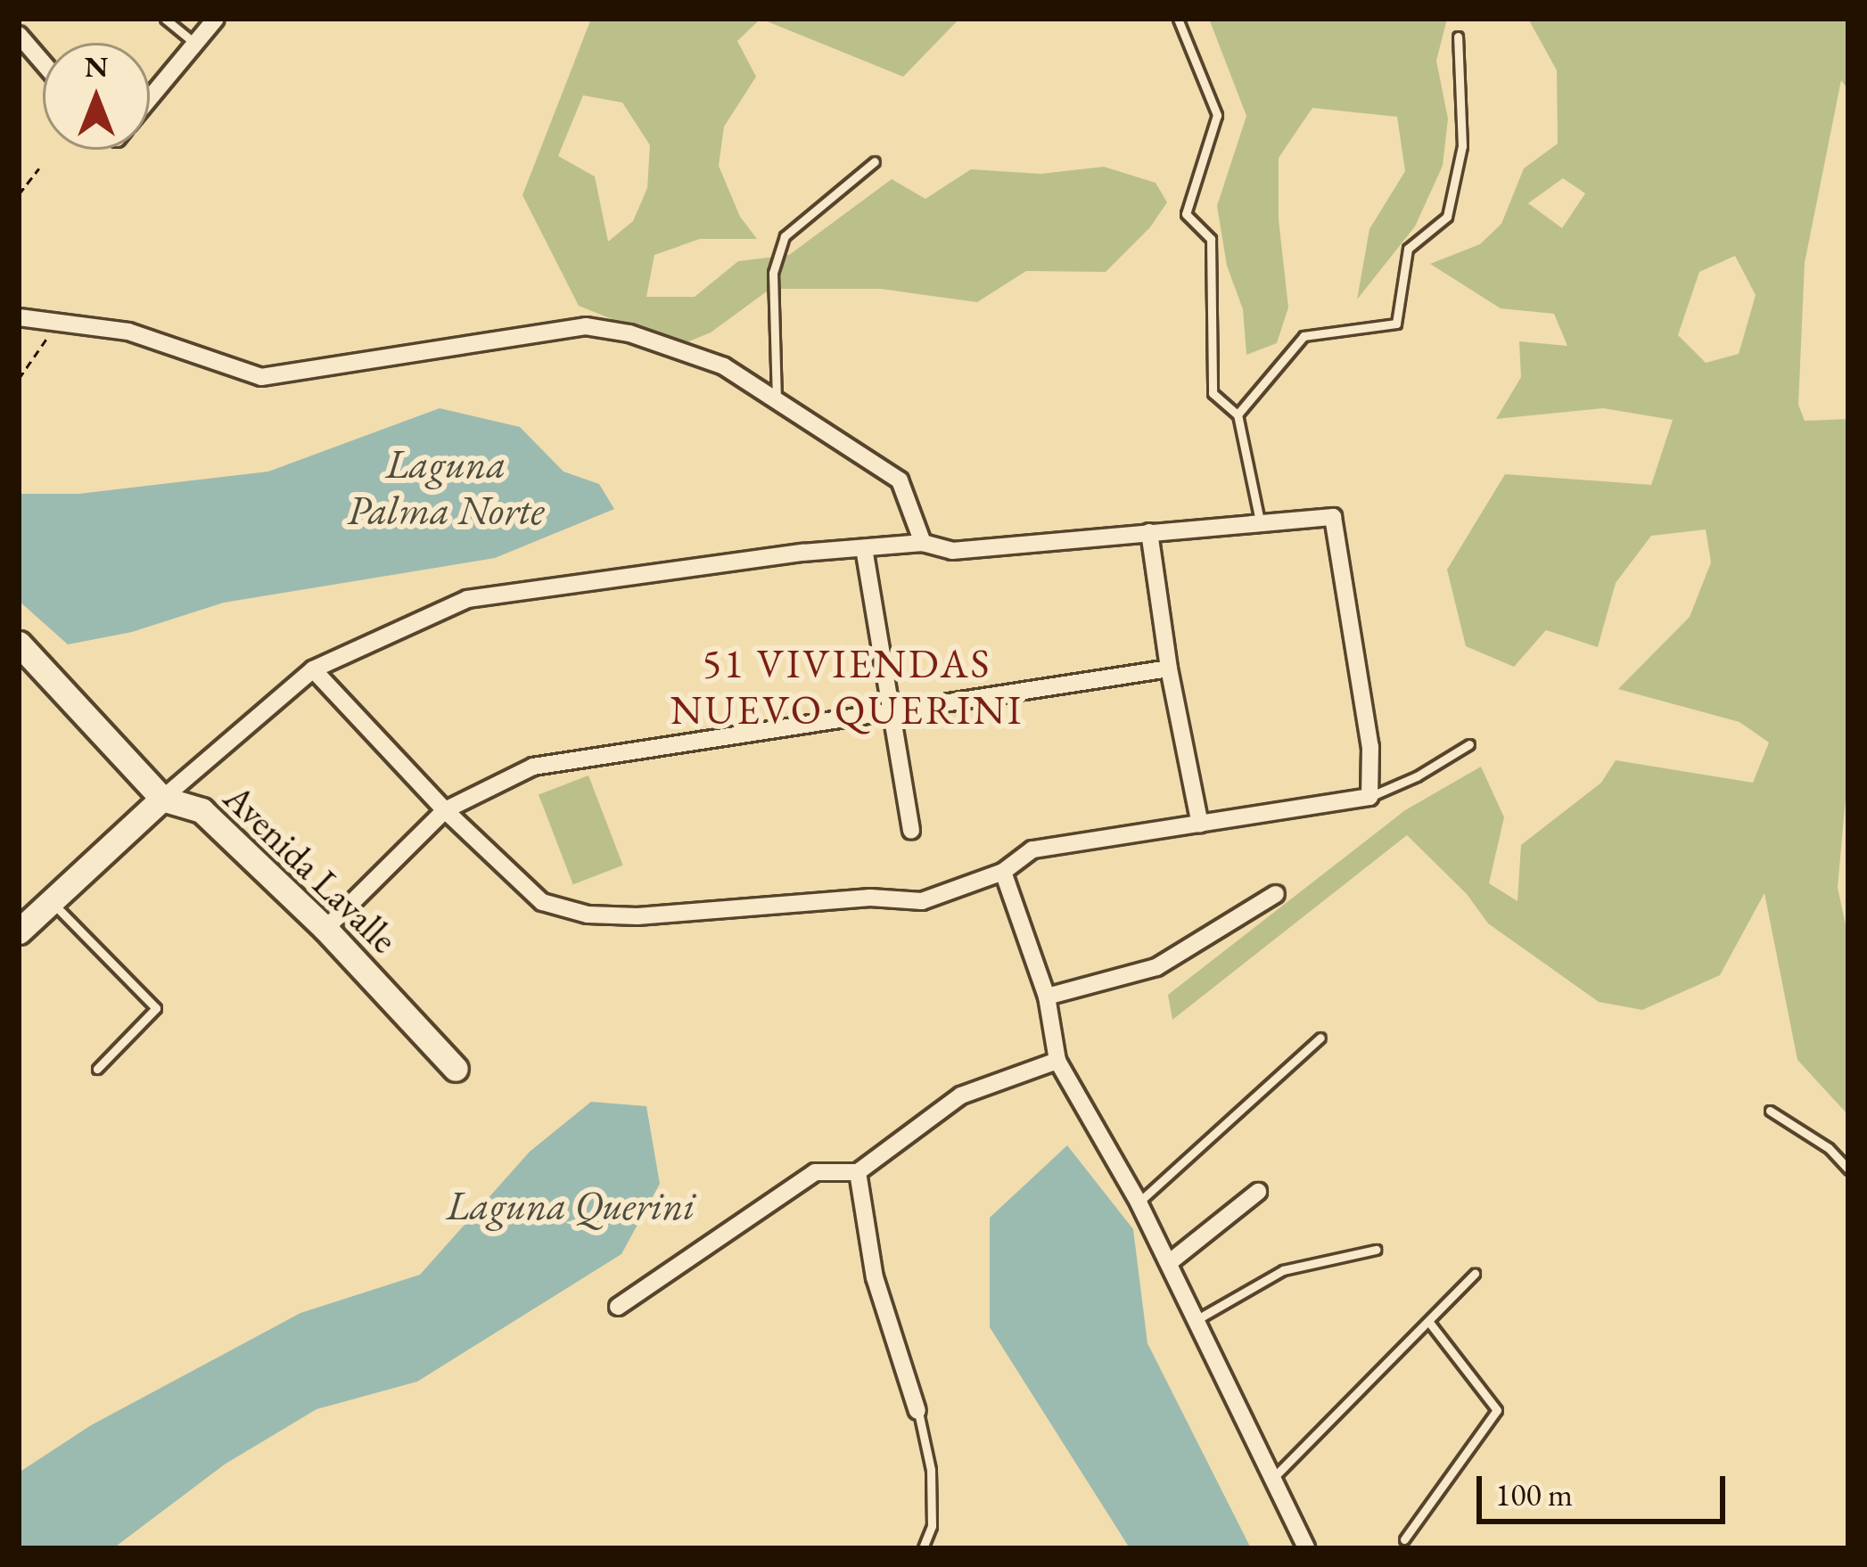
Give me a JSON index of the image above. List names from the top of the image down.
{
  "streets": {
    "street": ["Avenida Lavalle"]
  },
  "districts": ["51 VIVIENDAS NUEVO QUERINI"],
  "water": ["Laguna Palma Norte", "Laguna Querini"],
  "scale_bar": "100 m",
  "north": "top"
}
